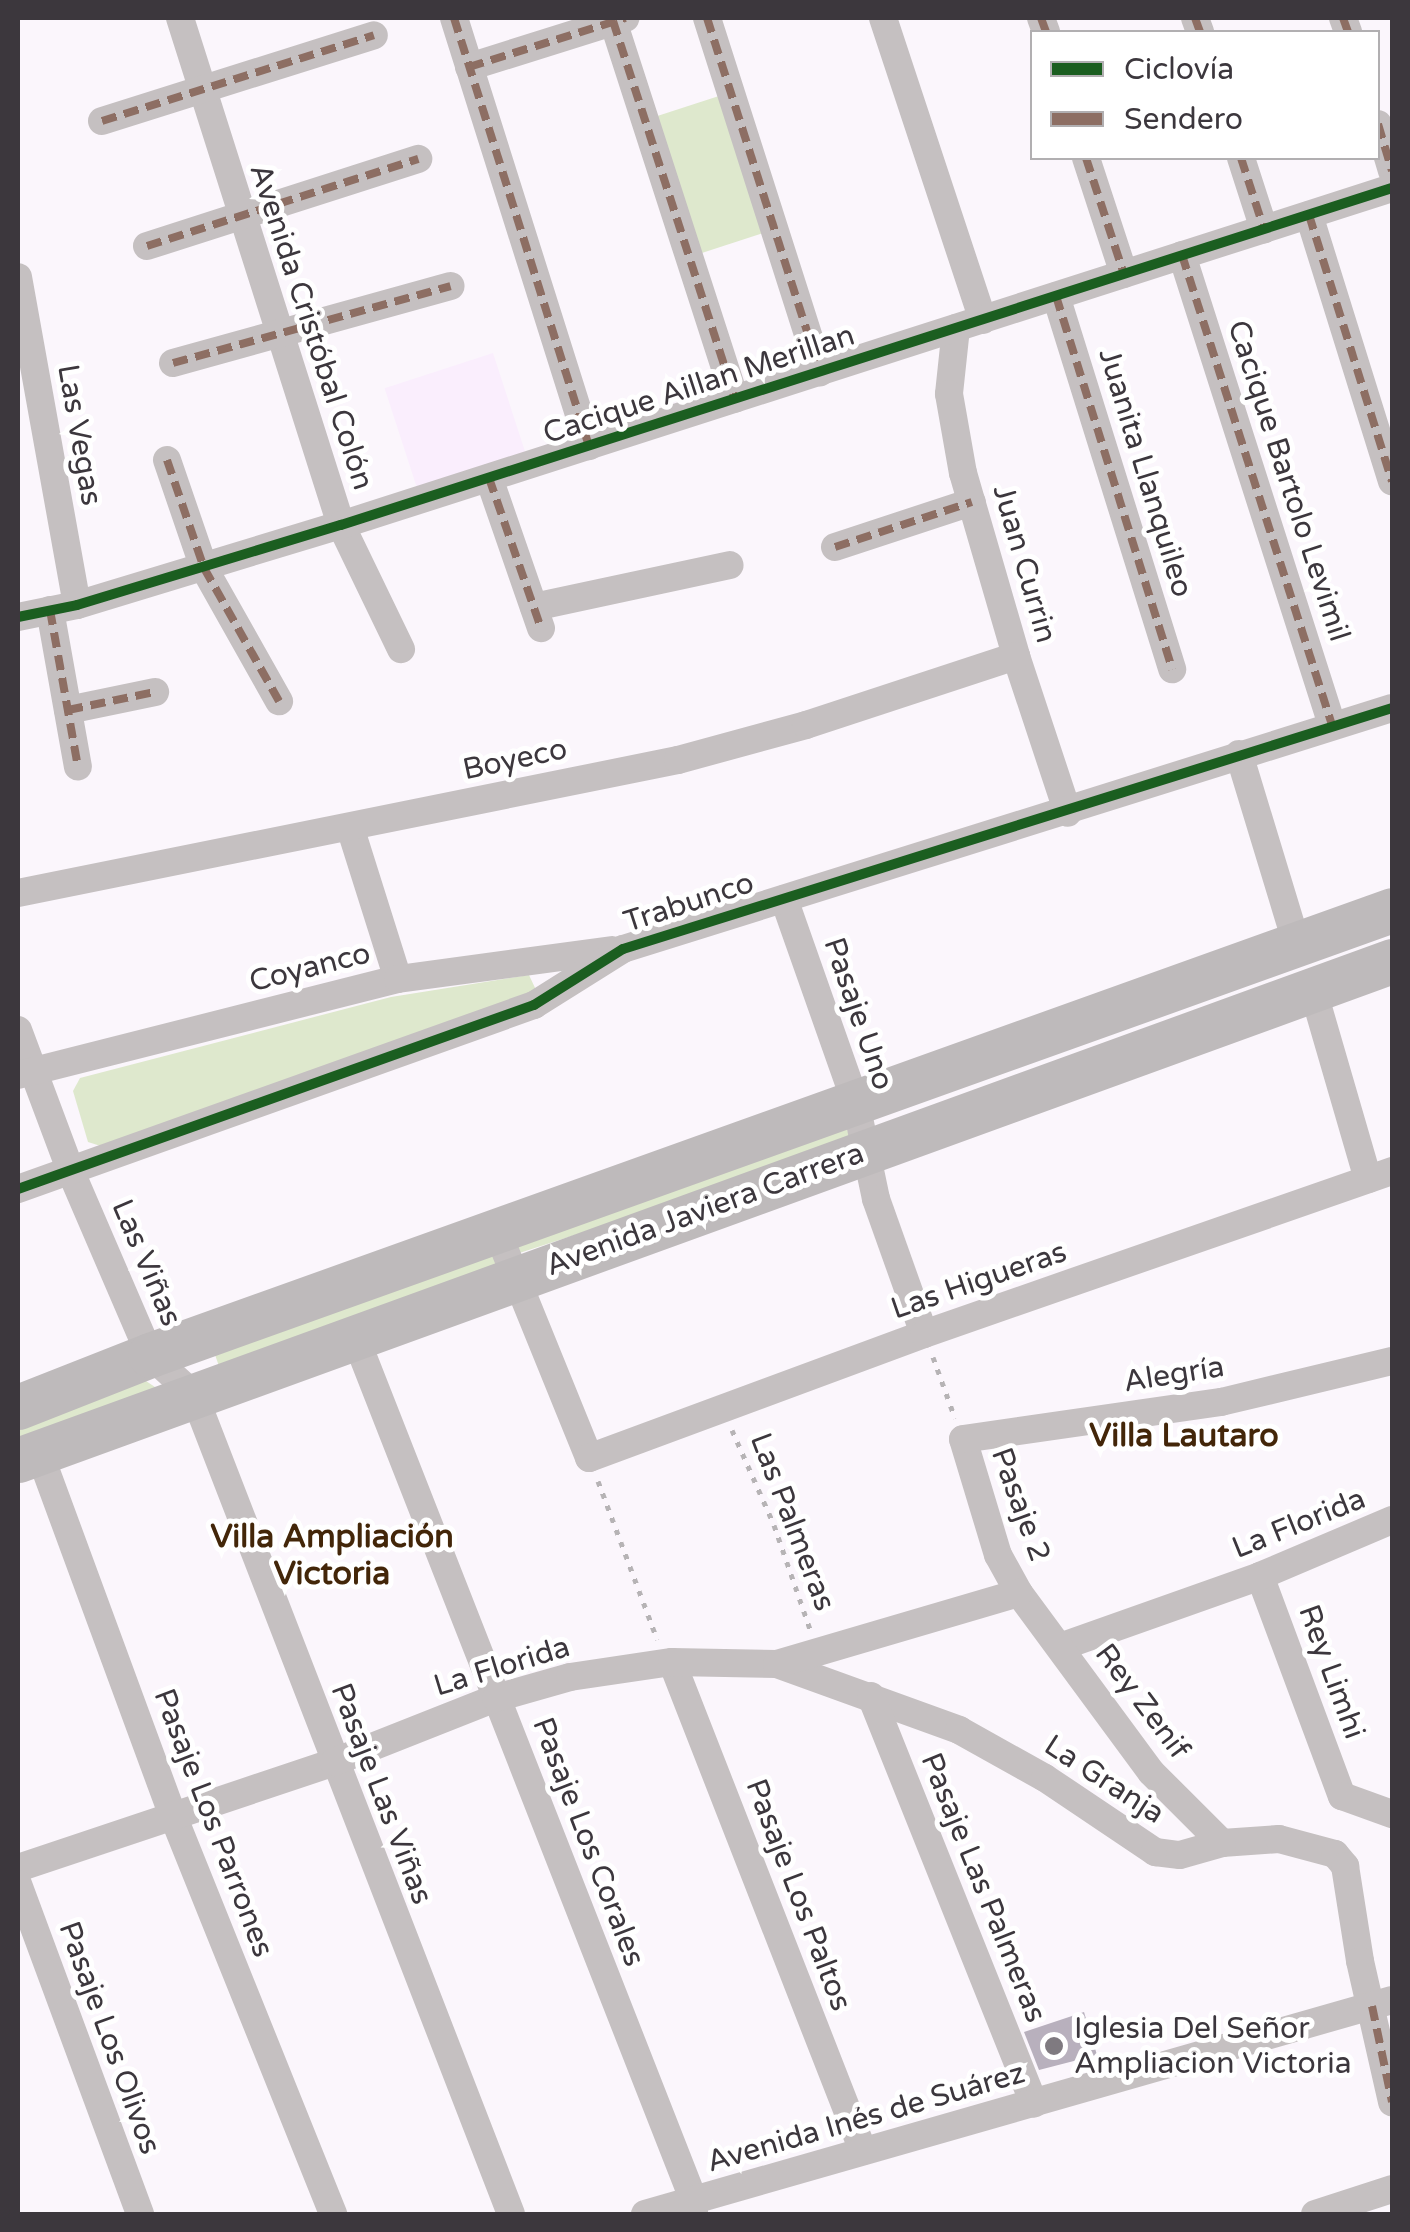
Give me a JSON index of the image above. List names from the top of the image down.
{
  "streets": {
    "main road": ["Avenida Javiera Carrera"],
    "street": [
      "Avenida Cristóbal Colón",
      "Cacique Aillan Merillan",
      "Las Vegas",
      "Juanita Llanquileo",
      "Cacique Bartolo Levimil",
      "Juan Currin",
      "Boyeco",
      "Trabunco",
      "Coyanco",
      "Pasaje Uno",
      "Las Viñas",
      "Las Higueras",
      "Alegría",
      "Pasaje 2",
      "La Florida",
      "Rey Limhi",
      "Rey Zenif",
      "La Granja",
      "Pasaje Las Viñas",
      "Pasaje Los Parrones",
      "Pasaje Los Corales",
      "Pasaje Las Palmeras",
      "Pasaje Los Paltos",
      "Pasaje Los Olivos",
      "Avenida Inés de Suárez"
    ],
    "path": ["Las Palmeras"]
  },
  "crossings": [
    ["Avenida Cristóbal Colón", "Cacique Aillan Merillan"],
    ["Cacique Aillan Merillan", "Las Vegas"],
    ["Cacique Aillan Merillan", "Juanita Llanquileo"],
    ["Cacique Aillan Merillan", "Cacique Bartolo Levimil"],
    ["Cacique Aillan Merillan", "Juan Currin"],
    ["Cacique Bartolo Levimil", "Trabunco"],
    ["Juan Currin", "Boyeco"],
    ["Juan Currin", "Trabunco"],
    ["Trabunco", "Coyanco"],
    ["Trabunco", "Pasaje Uno"],
    ["Trabunco", "Las Viñas"],
    ["Coyanco", "Las Viñas"],
    ["Pasaje Uno", "Avenida Javiera Carrera"],
    ["Avenida Javiera Carrera", "Las Viñas"],
    ["Avenida Javiera Carrera", "Pasaje Las Viñas"],
    ["Avenida Javiera Carrera", "Pasaje Los Parrones"],
    ["Avenida Javiera Carrera", "Pasaje Los Corales"],
    ["Las Viñas", "Pasaje Las Viñas"],
    ["Las Higueras", "Las Palmeras"],
    ["Alegría", "Pasaje 2"],
    ["Pasaje 2", "La Florida"],
    ["Pasaje 2", "Rey Zenif"],
    ["Las Palmeras", "La Florida"],
    ["La Florida", "Rey Limhi"],
    ["La Florida", "Rey Zenif"],
    ["La Florida", "La Granja"],
    ["La Florida", "Pasaje Las Viñas"],
    ["La Florida", "Pasaje Los Parrones"],
    ["La Florida", "Pasaje Los Corales"],
    ["La Florida", "Pasaje Los Paltos"],
    ["Rey Zenif", "La Granja"],
    ["La Granja", "Pasaje Las Palmeras"],
    ["La Granja", "Avenida Inés de Suárez"],
    ["Pasaje Los Corales", "Avenida Inés de Suárez"],
    ["Pasaje Las Palmeras", "Avenida Inés de Suárez"],
    ["Pasaje Los Paltos", "Avenida Inés de Suárez"]
  ],
  "districts": ["Villa Lautaro", "Villa Ampliación Victoria"],
  "places": ["Iglesia Del Señor Ampliacion Victoria"],
  "legend": ["Ciclovía", "Sendero"]
}
